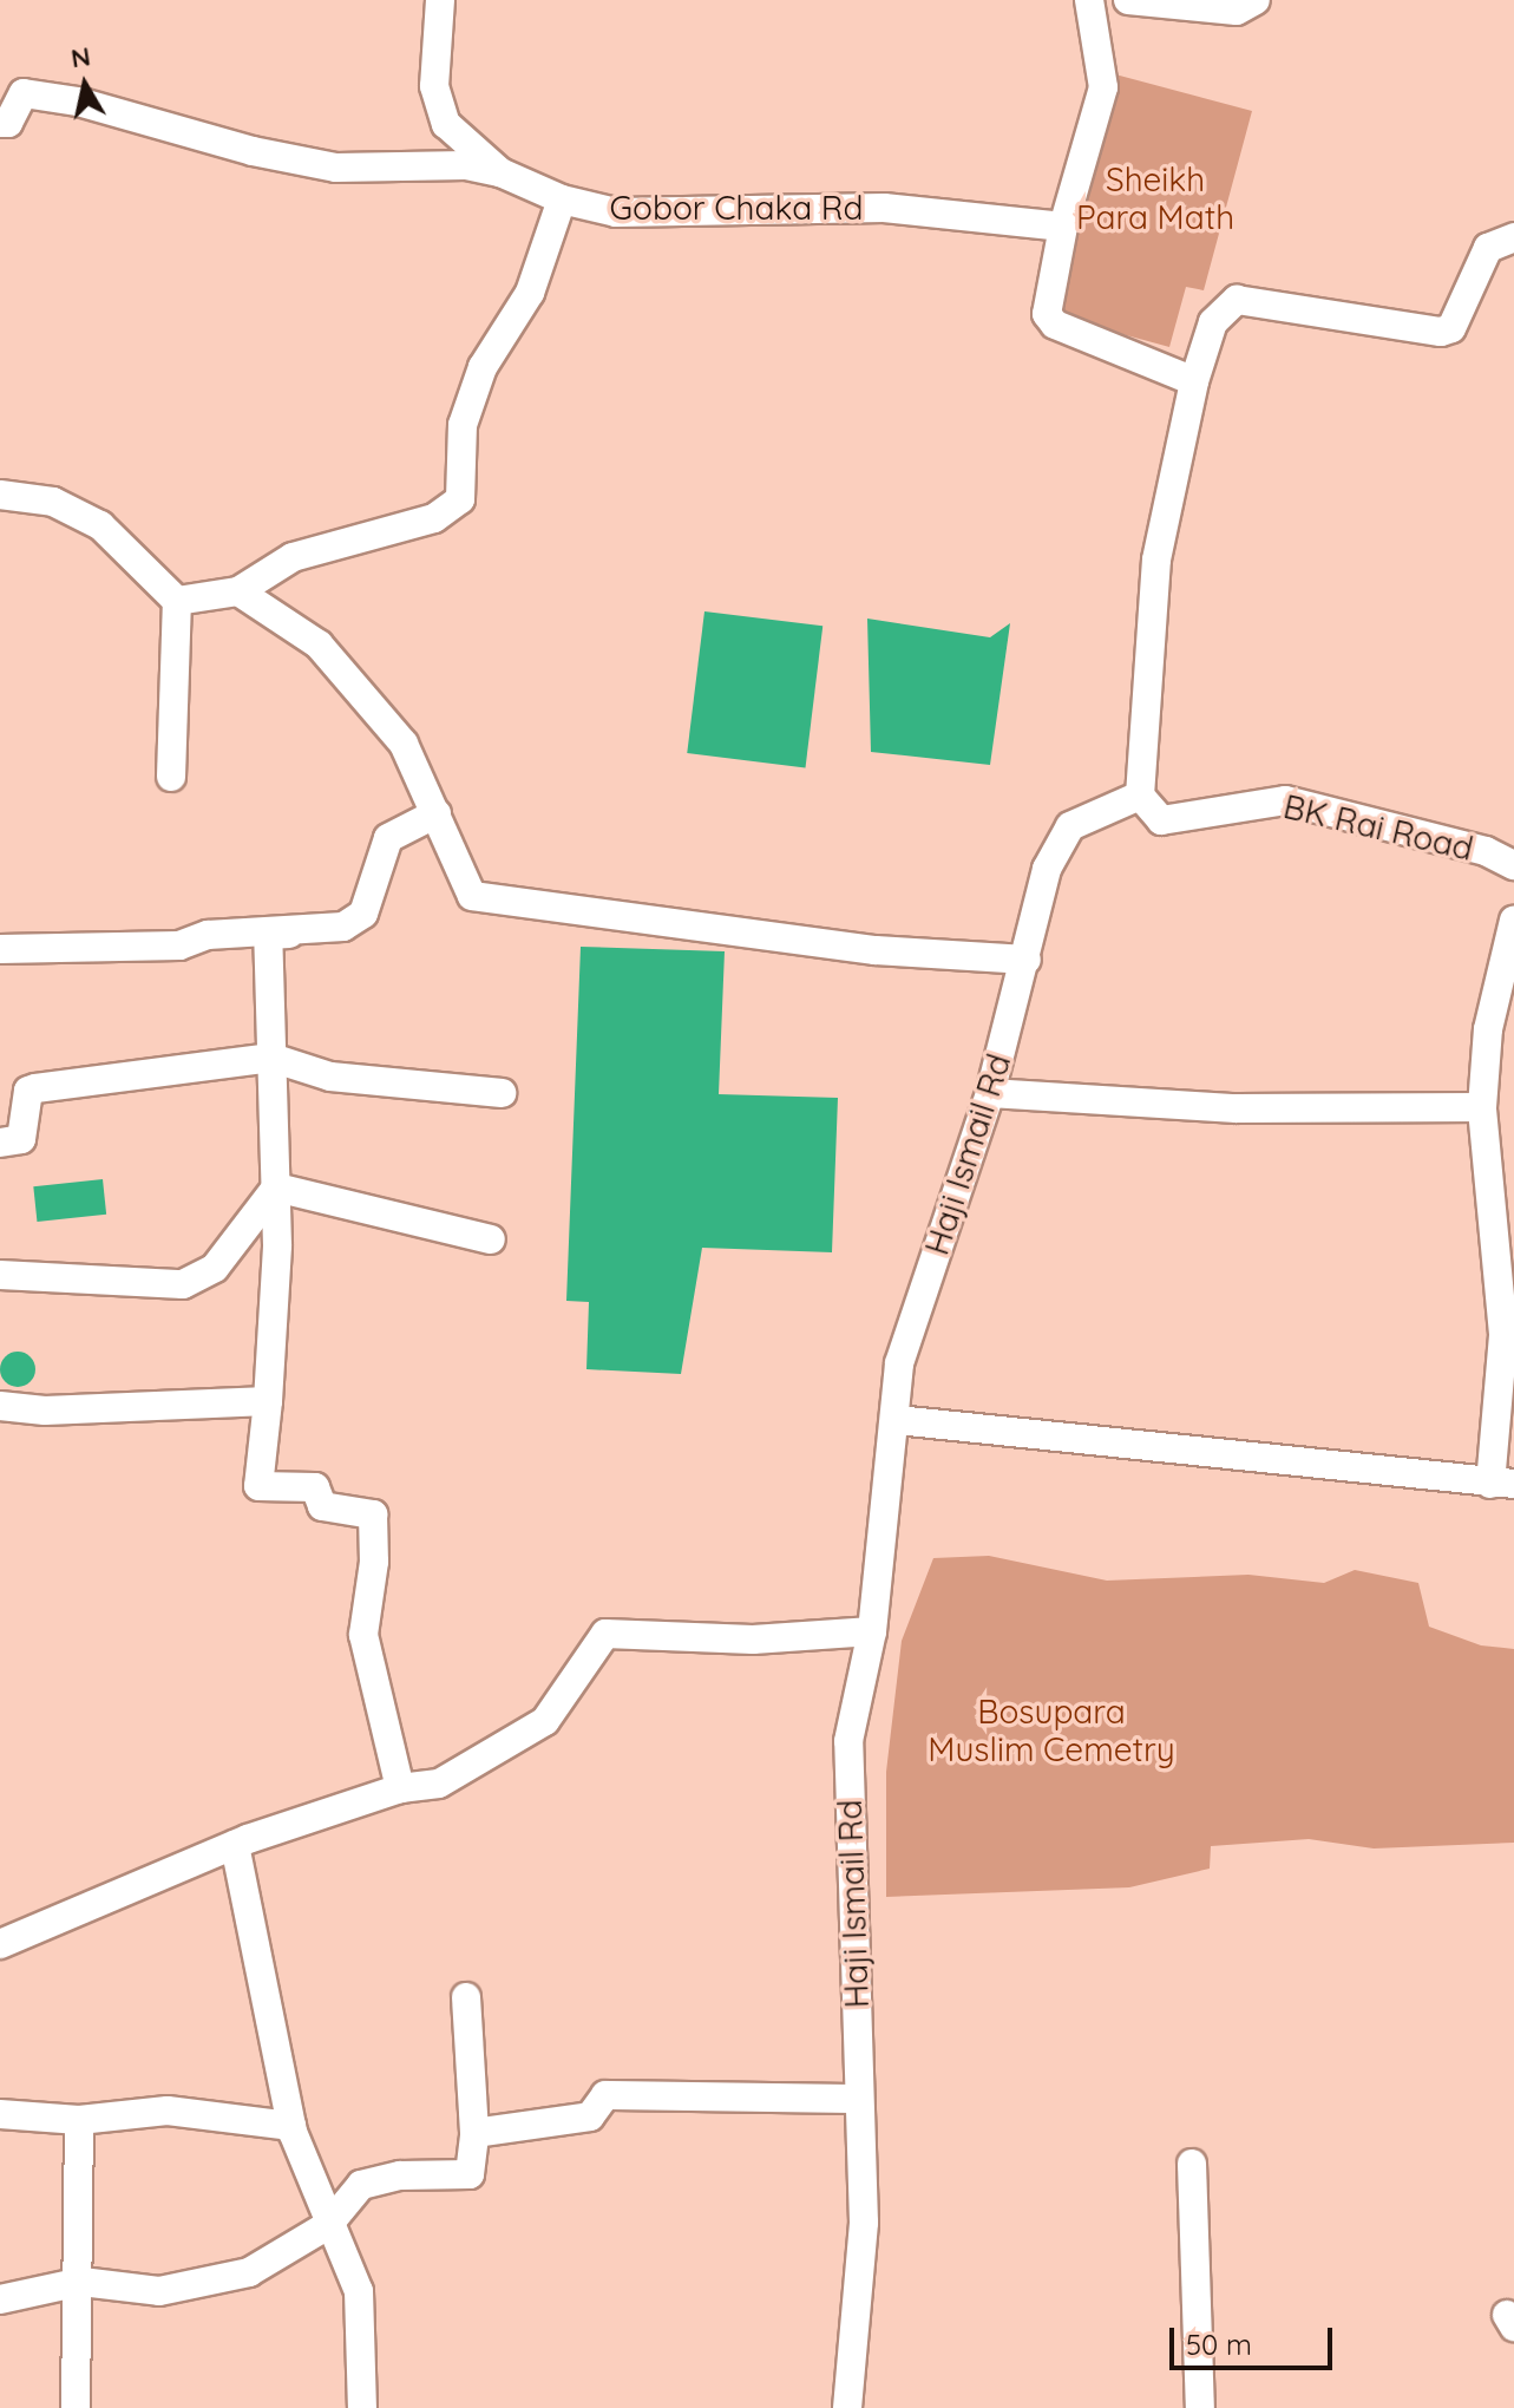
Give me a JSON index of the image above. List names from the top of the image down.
{
  "streets": {
    "street": ["Gobor Chaka Rd", "BK Rai Road", "Haji Ismail Rd"]
  },
  "crossings": [
    ["BK Rai Road", "Haji Ismail Rd"]
  ],
  "parks": ["Sheikh Para Math", "Bosupara Muslim Cemetry"],
  "scale_bar": "50 m",
  "north": "top"
}
